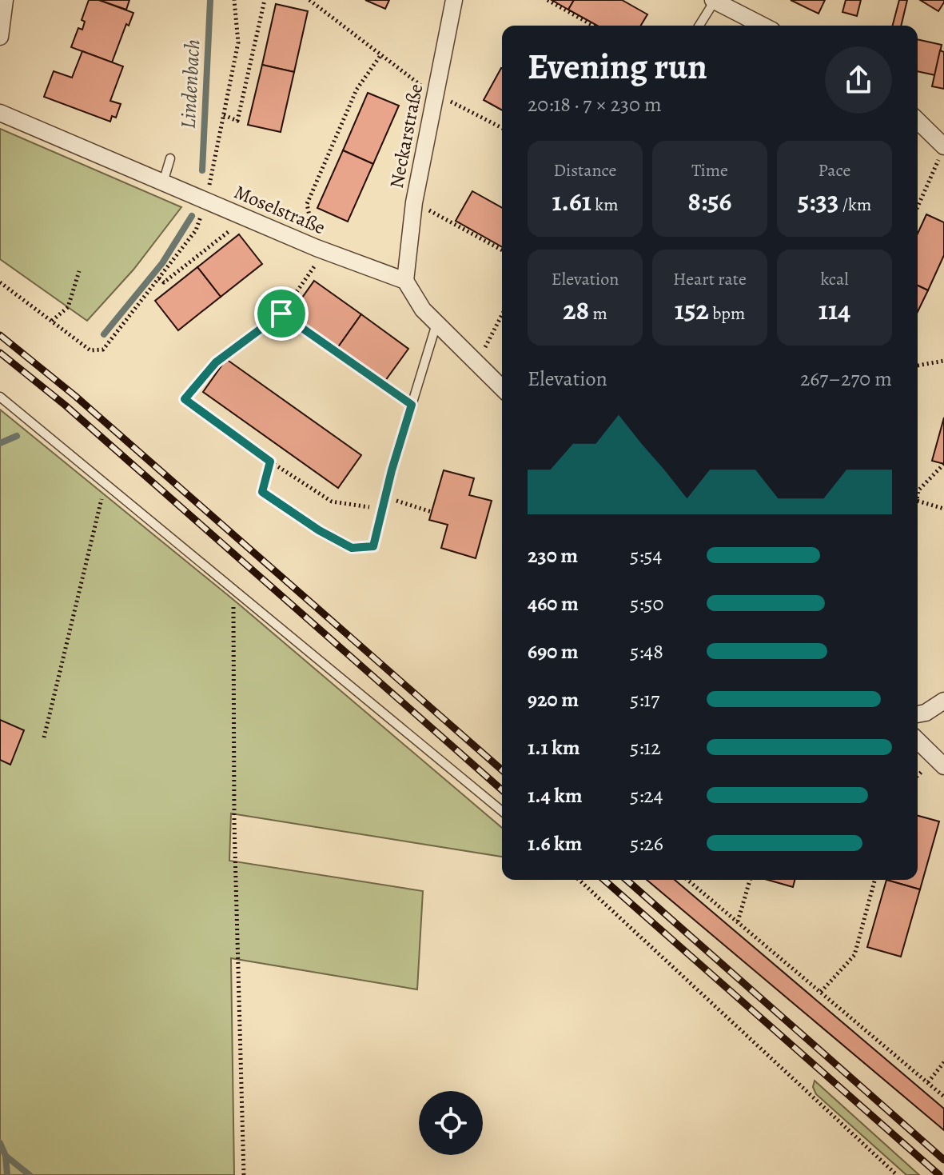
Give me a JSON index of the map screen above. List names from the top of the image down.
{
  "streets": {
    "street": ["Neckarstraße", "Moselstraße"]
  },
  "crossings": [
    ["Neckarstraße", "Moselstraße"]
  ],
  "water": ["Lindenbach"],
  "page": {
    "heading": ["Evening run", "20:18 · 7 × 230 m"],
    "stats": [
      ["Distance", "1.61 km"],
      ["Time", "8:56"],
      ["Pace", "5:33 /km"],
      ["Elevation", "28 m"],
      ["Heart rate", "152 bpm"],
      ["kcal", "114"]
    ],
    "chart": ["Elevation", "267–270 m"],
    "list": [
      {
        "name": "230 m",
        "note": "5:54"
      },
      {
        "name": "460 m",
        "note": "5:50"
      },
      {
        "name": "690 m",
        "note": "5:48"
      },
      {
        "name": "920 m",
        "note": "5:17"
      },
      {
        "name": "1.1 km",
        "note": "5:12"
      },
      {
        "name": "1.4 km",
        "note": "5:24"
      },
      {
        "name": "1.6 km",
        "note": "5:26"
      }
    ]
  }
}
